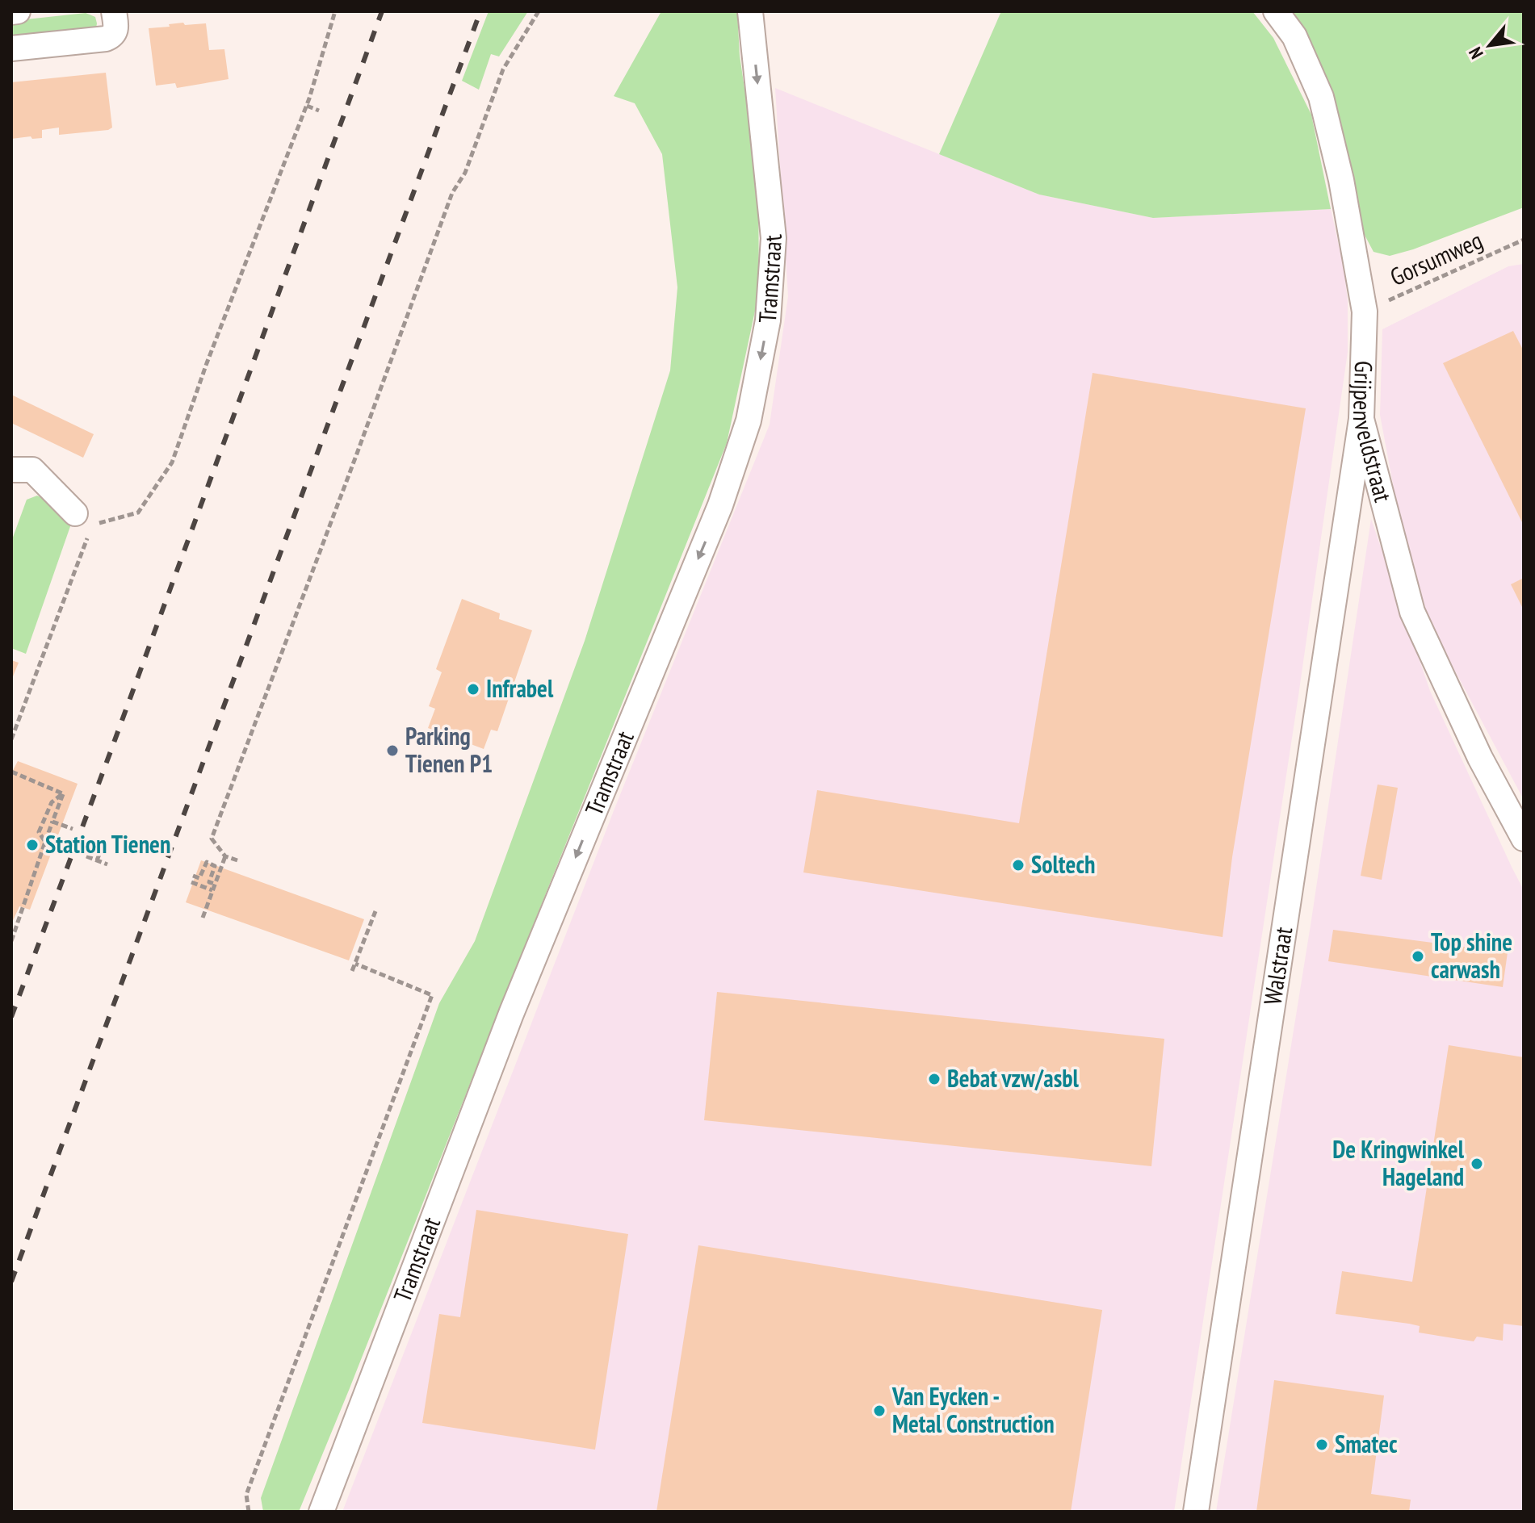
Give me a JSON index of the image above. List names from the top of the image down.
{
  "streets": {
    "street": ["Tramstraat", "Grijpenveldstraat", "Walstraat"],
    "path": ["Gorsumweg"]
  },
  "crossings": [
    ["Gorsumweg", "Grijpenveldstraat"],
    ["Grijpenveldstraat", "Walstraat"]
  ],
  "one_way": ["Tramstraat"],
  "places": [
    "Infrabel",
    "Parking Tienen P1",
    "Station Tienen",
    "Soltech",
    "Top shine carwash",
    "Bebat vzw/asbl",
    "De Kringwinkel Hageland",
    "Van Eycken - Metal Construction",
    "Smatec"
  ],
  "north": "bottom left"
}
